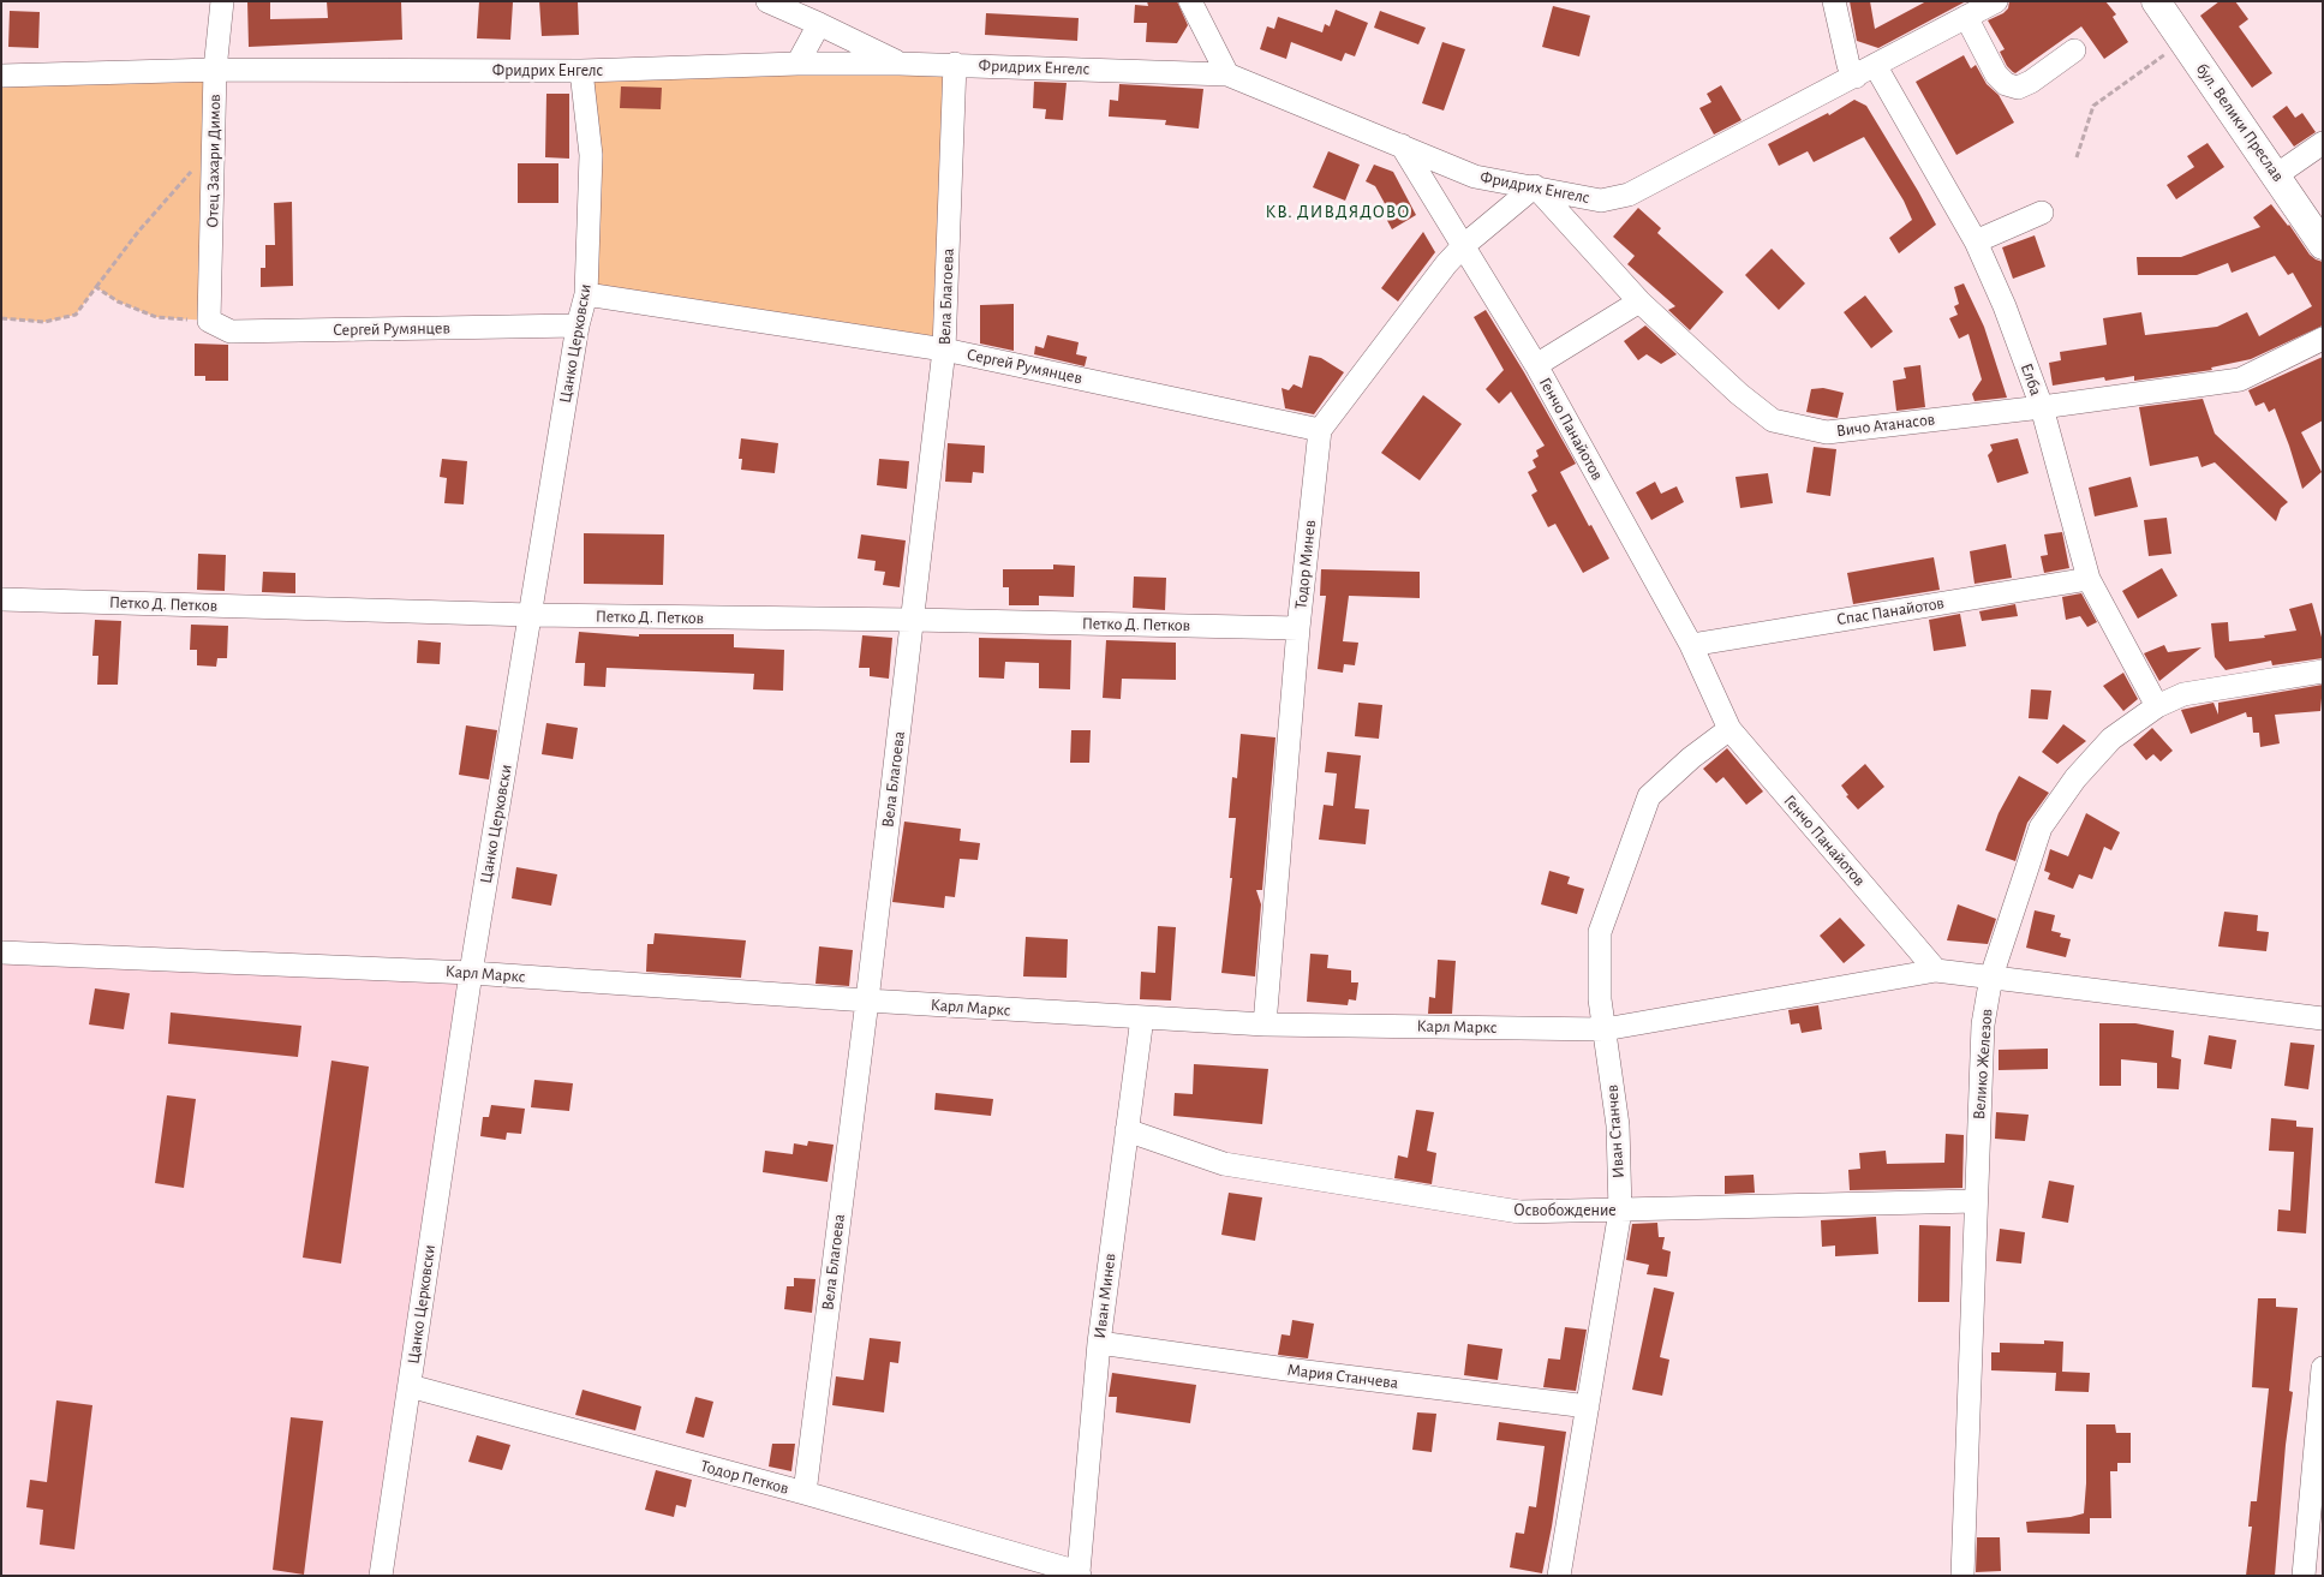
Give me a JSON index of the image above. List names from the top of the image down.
{
  "streets": {
    "main road": ["бул. Велики Преслав"],
    "street": [
      "Фридрих Енгелс",
      "Отец Захари Димов",
      "Вела Благоева",
      "Сергей Румянцев",
      "Цанко Церковски",
      "Елба",
      "Вичо Атанасов",
      "Генчо Панайотов",
      "Тодор Минев",
      "Петко Д. Петков",
      "Спас Панайотов",
      "Карл Маркс",
      "Велико Железов",
      "Иван Станчев",
      "Освобождение",
      "Иван Минев",
      "Мария Станчева",
      "Тодор Петков"
    ]
  },
  "crossings": [
    ["Фридрих Енгелс", "Отец Захари Димов"],
    ["Фридрих Енгелс", "Вела Благоева"],
    ["Фридрих Енгелс", "Цанко Церковски"],
    ["Фридрих Енгелс", "Елба"],
    ["Фридрих Енгелс", "Вичо Атанасов"],
    ["Фридрих Енгелс", "Генчо Панайотов"],
    ["Отец Захари Димов", "Сергей Румянцев"],
    ["Вела Благоева", "Сергей Румянцев"],
    ["Вела Благоева", "Петко Д. Петков"],
    ["Вела Благоева", "Карл Маркс"],
    ["Вела Благоева", "Тодор Петков"],
    ["Сергей Румянцев", "Цанко Церковски"],
    ["Сергей Румянцев", "Тодор Минев"],
    ["Цанко Церковски", "Петко Д. Петков"],
    ["Цанко Церковски", "Карл Маркс"],
    ["Цанко Церковски", "Тодор Петков"],
    ["Елба", "Вичо Атанасов"],
    ["Елба", "Спас Панайотов"],
    ["Елба", "Велико Железов"],
    ["Вичо Атанасов", "Генчо Панайотов"],
    ["Генчо Панайотов", "Спас Панайотов"],
    ["Генчо Панайотов", "Карл Маркс"],
    ["Генчо Панайотов", "Иван Станчев"],
    ["Тодор Минев", "Петко Д. Петков"],
    ["Тодор Минев", "Карл Маркс"],
    ["Карл Маркс", "Иван Станчев"],
    ["Карл Маркс", "Иван Минев"],
    ["Велико Железов", "Освобождение"],
    ["Иван Станчев", "Освобождение"],
    ["Иван Станчев", "Мария Станчева"],
    ["Освобождение", "Иван Минев"],
    ["Иван Минев", "Мария Станчева"],
    ["Иван Минев", "Тодор Петков"]
  ],
  "districts": ["КВ. ДИВДЯДОВО"]
}
